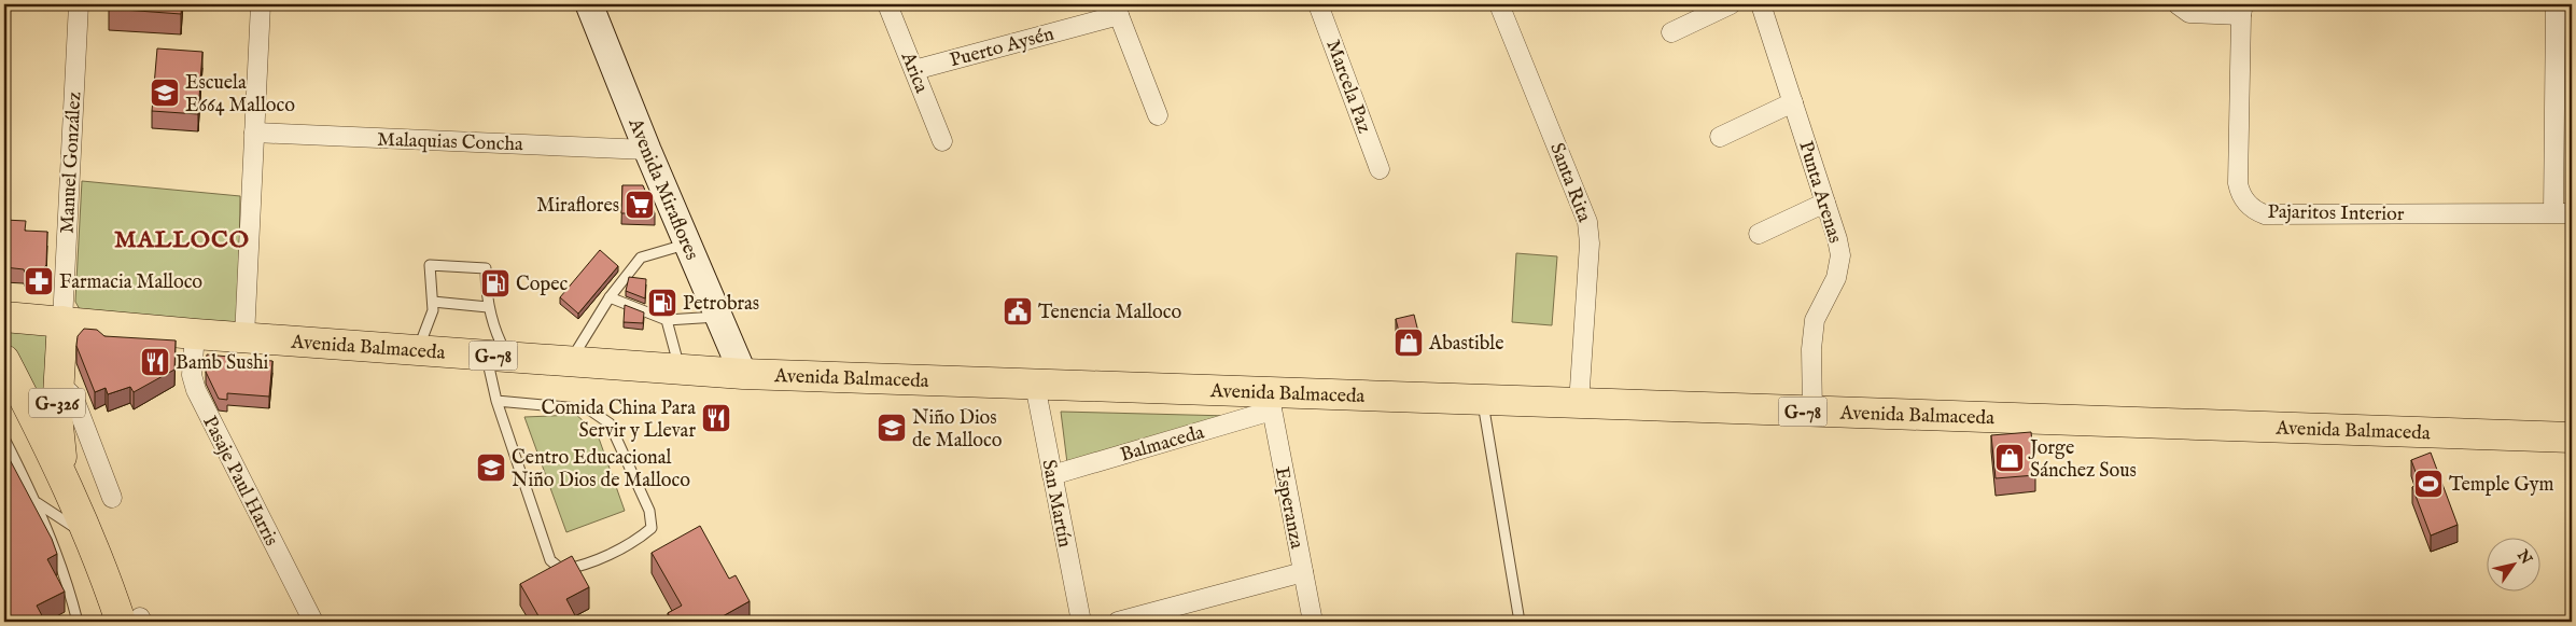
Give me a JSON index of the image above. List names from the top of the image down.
{
  "streets": {
    "main road": [
      "Avenida Miraflores",
      "Avenida Balmaceda",
      "G-78",
      "G-326"
    ],
    "street": [
      "Puerto Aysén",
      "Arica",
      "Marcela Paz",
      "Malaquias Concha",
      "Manuel González",
      "Santa Rita",
      "Punta Arenas",
      "Pajaritos Interior",
      "Balmaceda",
      "Pasaje Paul Harris",
      "San Martín",
      "Esperanza"
    ]
  },
  "crossings": [
    ["Puerto Aysén", "Arica"],
    ["Malaquias Concha", "Avenida Miraflores"],
    ["Manuel González", "Avenida Balmaceda"],
    ["Manuel González", "G-326"],
    ["Santa Rita", "Avenida Balmaceda"],
    ["Avenida Miraflores", "Avenida Balmaceda"],
    ["Punta Arenas", "Avenida Balmaceda"],
    ["Avenida Balmaceda", "G-326"],
    ["Avenida Balmaceda", "Balmaceda"],
    ["Avenida Balmaceda", "Pasaje Paul Harris"],
    ["Avenida Balmaceda", "San Martín"],
    ["Avenida Balmaceda", "Esperanza"],
    ["Balmaceda", "San Martín"],
    ["Balmaceda", "Esperanza"]
  ],
  "districts": ["MALLOCO"],
  "places": {
    "school or university": ["Escuela E664 Malloco", "Niño Dios de Malloco", "Centro Educacional Niño Dios de Malloco"],
    "supermarket": ["Miraflores"],
    "pharmacy": ["Farmacia Malloco"],
    "fuel station": ["Copec", "Petrobras"],
    "public building": ["Tenencia Malloco"],
    "shop": ["Abastible", "Jorge Sánchez Sous"],
    "restaurant": ["Bamb Sushi", "Comida China Para Servir y Llevar"],
    "sports": ["Temple Gym"]
  },
  "north": "top right"
}
